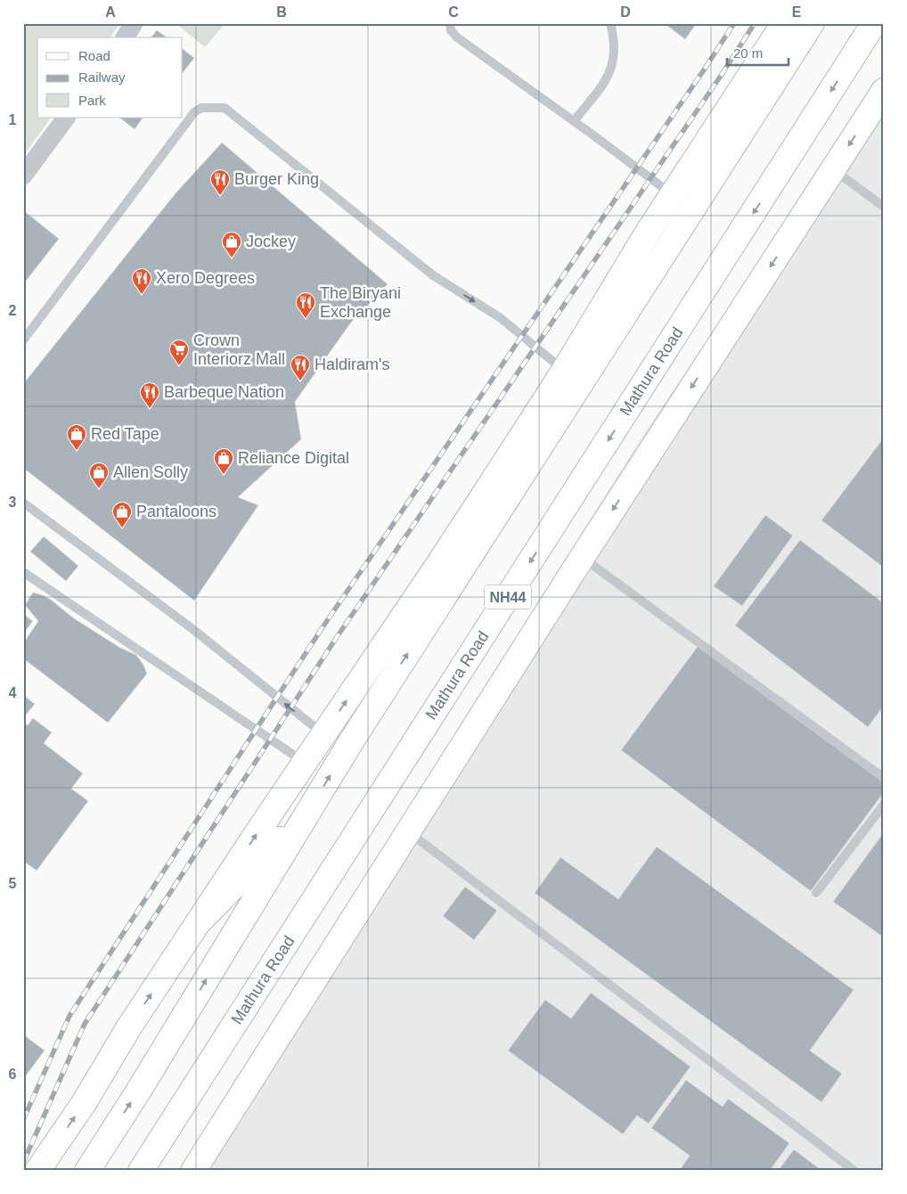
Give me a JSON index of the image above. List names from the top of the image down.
{
  "streets": {
    "main road": ["Mathura Road", "NH44"]
  },
  "places": {
    "restaurant": [
      "Burger King",
      "Xero Degrees",
      "The Biryani Exchange",
      "Haldiram's",
      "Barbeque Nation"
    ],
    "shop": [
      "Jockey",
      "Red Tape",
      "Reliance Digital",
      "Allen Solly",
      "Pantaloons"
    ],
    "supermarket": ["Crown Interiorz Mall"]
  },
  "legend": ["Road", "Railway", "Park"],
  "scale_bar": "20 m",
  "grid": {
    "columns": [
      "A",
      "B",
      "C",
      "D",
      "E"
    ],
    "rows": [
      "1",
      "2",
      "3",
      "4",
      "5",
      "6"
    ]
  }
}
